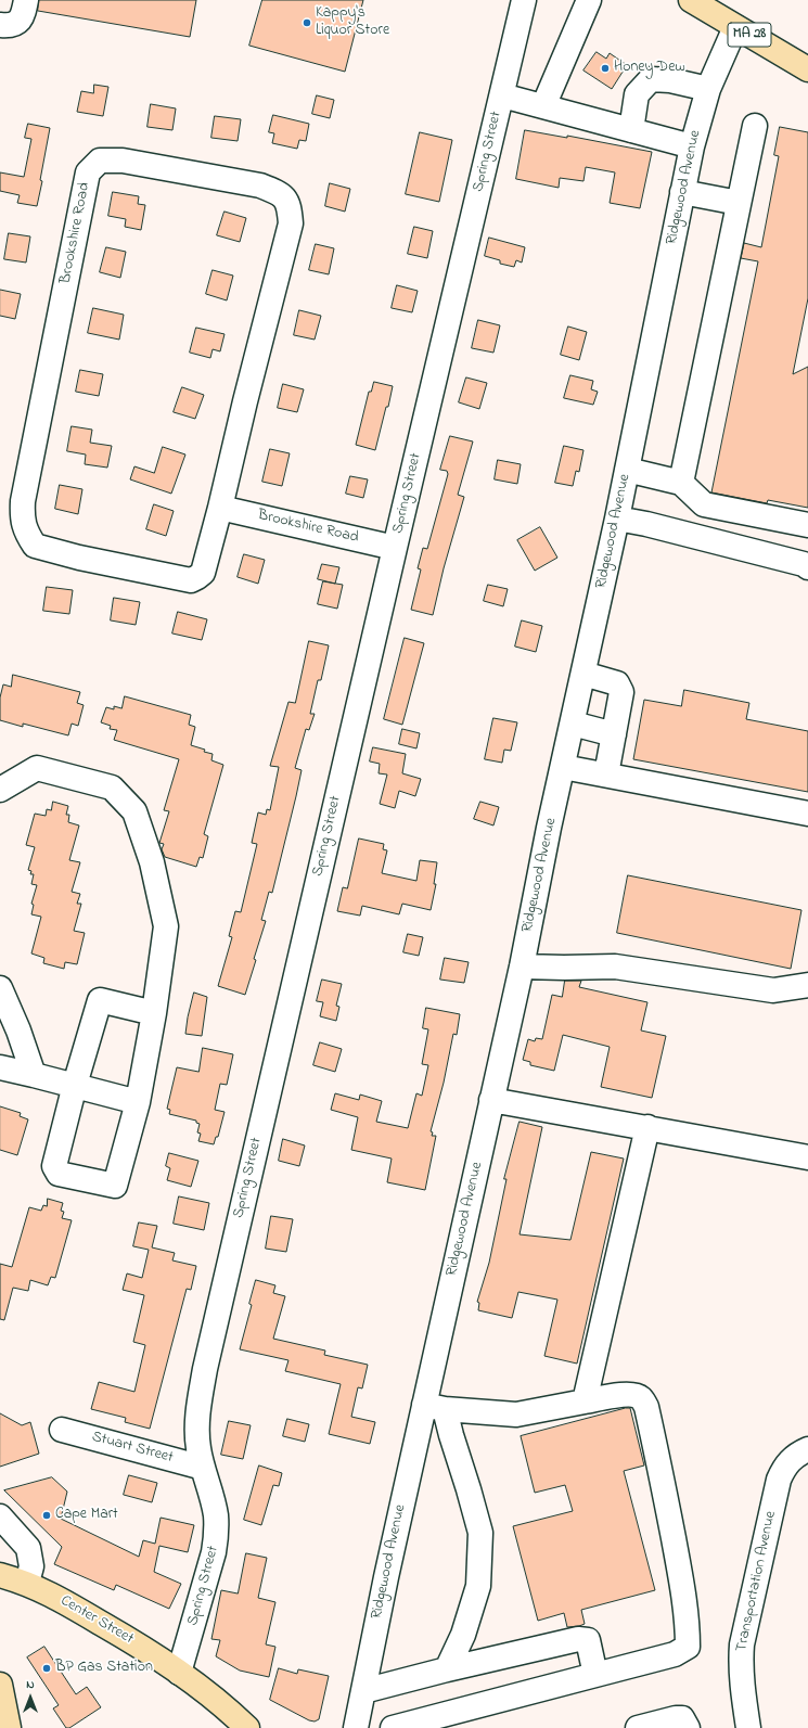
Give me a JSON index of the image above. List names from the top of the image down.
{
  "streets": {
    "main road": ["MA 28", "Center Street"],
    "street": [
      "Spring Street",
      "Ridgewood Avenue",
      "Brookshire Road",
      "Stuart Street",
      "Transportation Avenue"
    ]
  },
  "crossings": [
    ["MA 28", "Ridgewood Avenue"],
    ["Spring Street", "Brookshire Road"],
    ["Spring Street", "Stuart Street"],
    ["Spring Street", "Center Street"]
  ],
  "places": [
    "Kappy's Liquor Store",
    "Honey Dew",
    "Cape Mart",
    "BP Gas Station"
  ],
  "north": "top"
}
